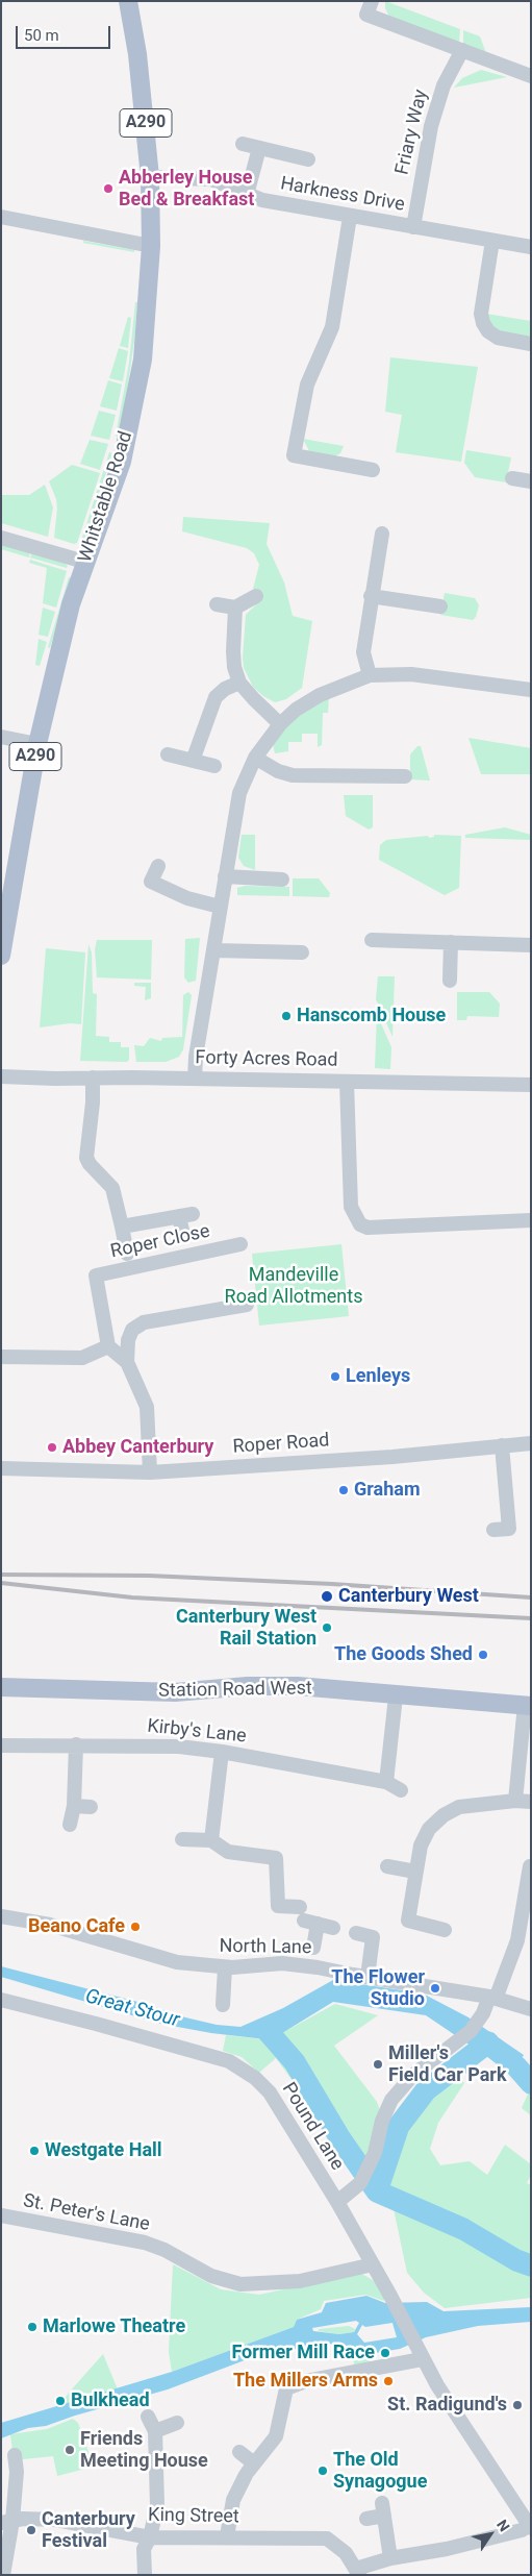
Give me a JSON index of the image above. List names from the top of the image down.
{
  "streets": {
    "main road": ["A290", "Whitstable Road", "Station Road West"],
    "street": [
      "Friary Way",
      "Harkness Drive",
      "Forty Acres Road",
      "Roper Close",
      "Roper Road",
      "Kirby's Lane",
      "North Lane",
      "Pound Lane",
      "St. Peter's Lane",
      "King Street"
    ]
  },
  "crossings": [
    ["Friary Way", "Harkness Drive"],
    ["Harkness Drive", "Whitstable Road"],
    ["Pound Lane", "St. Peter's Lane"]
  ],
  "water": ["Great Stour"],
  "parks": ["Mandeville Road Allotments"],
  "places": [
    "Abberley House Bed & Breakfast",
    "Hanscomb House",
    "Lenleys",
    "Abbey Canterbury",
    "Graham",
    "Canterbury West",
    "Canterbury West Rail Station",
    "The Goods Shed",
    "Beano Cafe",
    "The Flower Studio",
    "Miller's Field Car Park",
    "Westgate Hall",
    "Marlowe Theatre",
    "Former Mill Race",
    "The Millers Arms",
    "Bulkhead",
    "St. Radigund's",
    "Friends Meeting House",
    "The Old Synagogue",
    "Canterbury Festival"
  ],
  "scale_bar": "50 m",
  "north": "top right"
}
